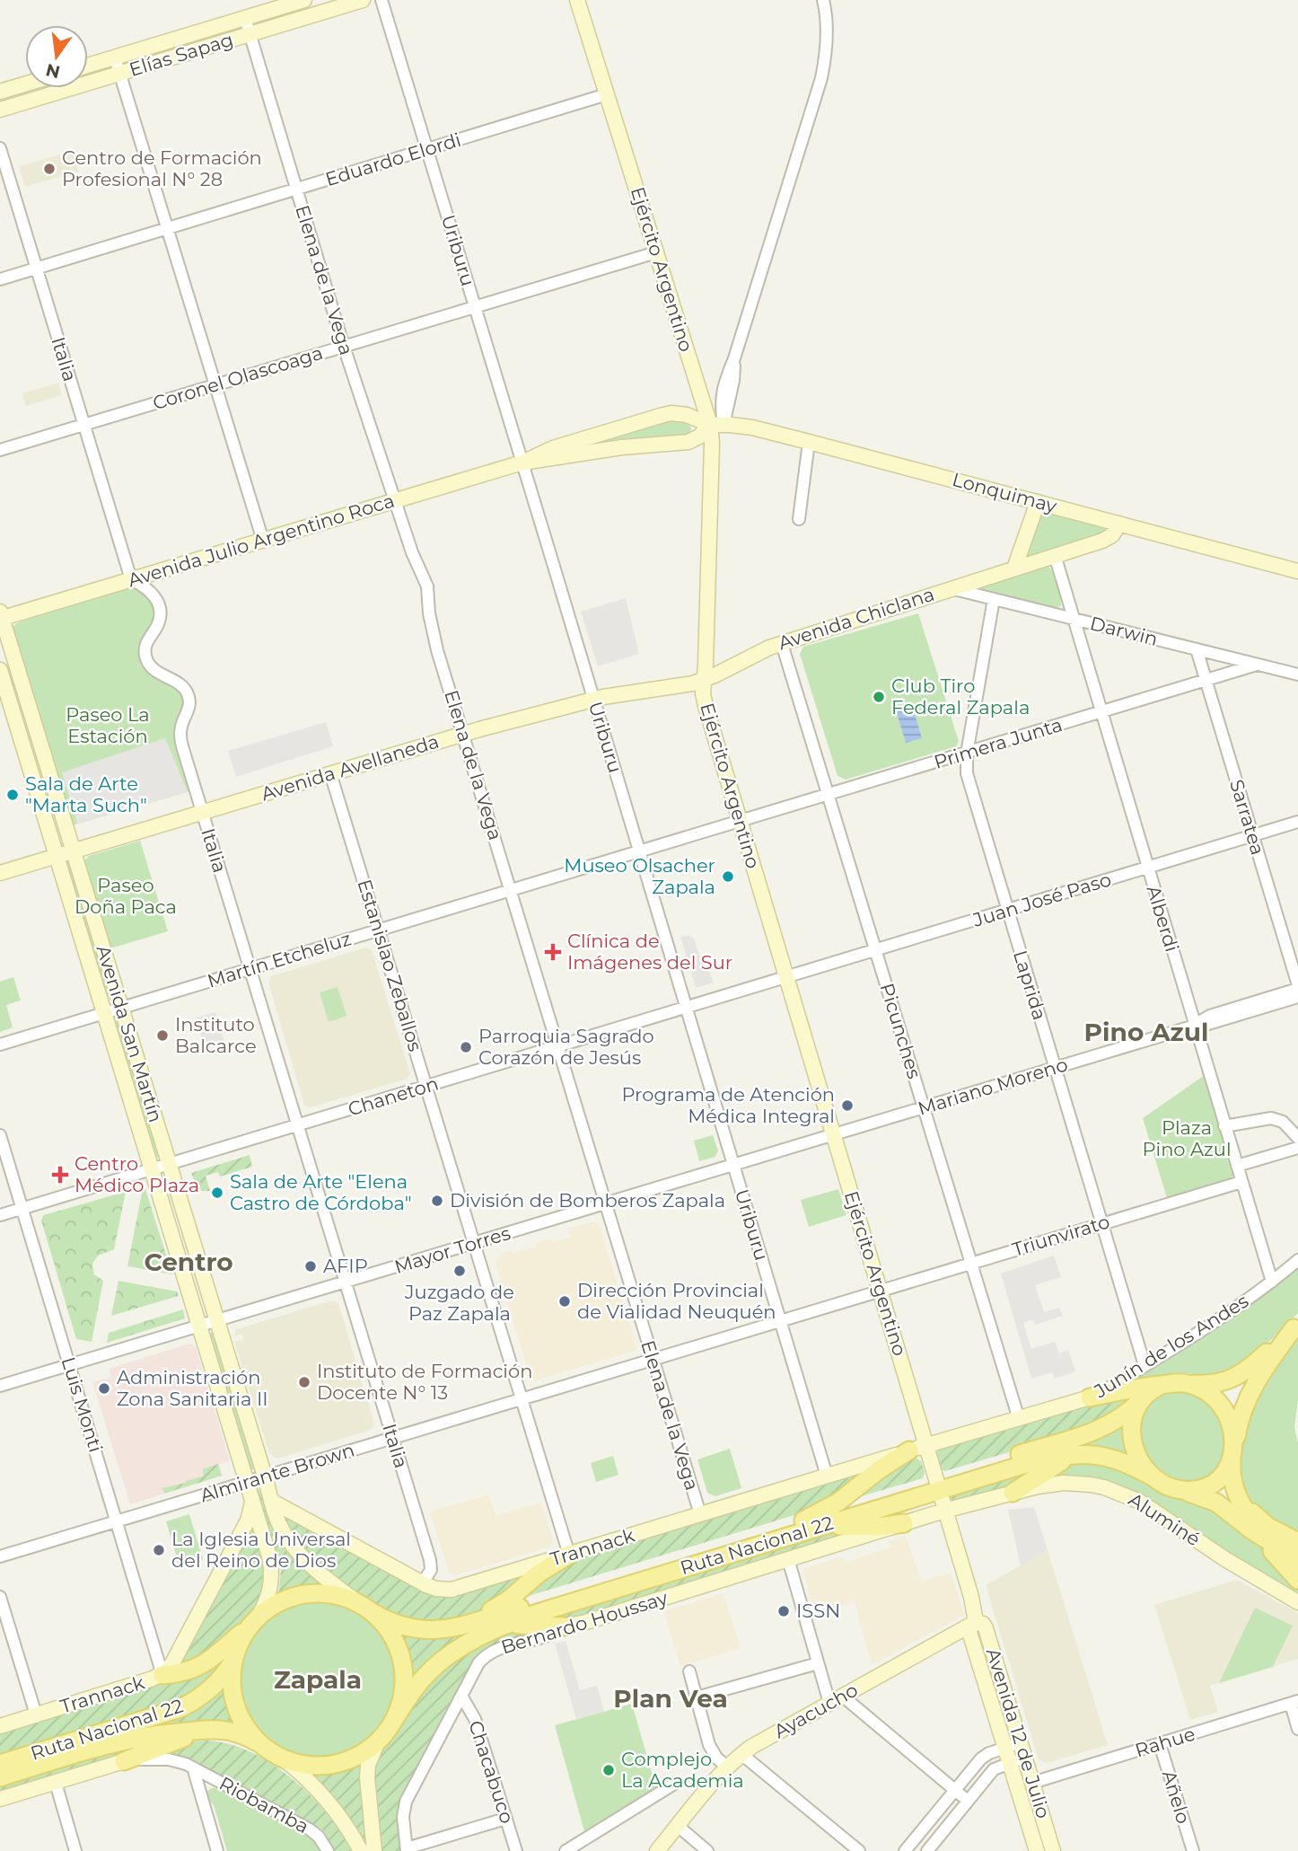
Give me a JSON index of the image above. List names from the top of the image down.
{
  "streets": {
    "main road": [
      "Elías Sapag",
      "Ejército Argentino",
      "Lonquimay",
      "Avenida Julio Argentino Roca",
      "Avenida Chiclana",
      "Avenida Avellaneda",
      "Avenida San Martín",
      "Junín de los Andes",
      "Aluminé",
      "Ruta Nacional 22",
      "Trannack",
      "Bernardo Houssay",
      "Ayacucho",
      "Avenida 12 de Julio"
    ],
    "street": [
      "Eduardo Elordi",
      "Uriburu",
      "Elena de la Vega",
      "Italia",
      "Coronel Olascoaga",
      "Darwin",
      "Primera Junta",
      "Sarratea",
      "Juan José Paso",
      "Alberdi",
      "Martín Etcheluz",
      "Estanislao Zeballos",
      "Laprida",
      "Picunches",
      "Mariano Moreno",
      "Chaneton",
      "Triunvirato",
      "Mayor Torres",
      "Luis Monti",
      "Almirante Brown",
      "Rahue",
      "Chacabuco",
      "Añelo",
      "Riobamba"
    ]
  },
  "crossings": [
    ["Elías Sapag", "Elena de la Vega"],
    ["Eduardo Elordi", "Uriburu"],
    ["Eduardo Elordi", "Ejército Argentino"],
    ["Eduardo Elordi", "Elena de la Vega"],
    ["Eduardo Elordi", "Italia"],
    ["Uriburu", "Coronel Olascoaga"],
    ["Uriburu", "Avenida Julio Argentino Roca"],
    ["Uriburu", "Avenida Avellaneda"],
    ["Uriburu", "Martín Etcheluz"],
    ["Uriburu", "Chaneton"],
    ["Uriburu", "Mayor Torres"],
    ["Uriburu", "Almirante Brown"],
    ["Uriburu", "Trannack"],
    ["Ejército Argentino", "Coronel Olascoaga"],
    ["Ejército Argentino", "Lonquimay"],
    ["Ejército Argentino", "Avenida Julio Argentino Roca"],
    ["Ejército Argentino", "Avenida Chiclana"],
    ["Ejército Argentino", "Primera Junta"],
    ["Ejército Argentino", "Avenida Avellaneda"],
    ["Ejército Argentino", "Juan José Paso"],
    ["Ejército Argentino", "Martín Etcheluz"],
    ["Ejército Argentino", "Mariano Moreno"],
    ["Ejército Argentino", "Chaneton"],
    ["Ejército Argentino", "Triunvirato"],
    ["Ejército Argentino", "Mayor Torres"],
    ["Ejército Argentino", "Junín de los Andes"],
    ["Ejército Argentino", "Almirante Brown"],
    ["Ejército Argentino", "Ruta Nacional 22"],
    ["Ejército Argentino", "Trannack"],
    ["Ejército Argentino", "Avenida 12 de Julio"],
    ["Elena de la Vega", "Coronel Olascoaga"],
    ["Elena de la Vega", "Avenida Julio Argentino Roca"],
    ["Elena de la Vega", "Avenida Avellaneda"],
    ["Elena de la Vega", "Martín Etcheluz"],
    ["Elena de la Vega", "Chaneton"],
    ["Elena de la Vega", "Mayor Torres"],
    ["Elena de la Vega", "Almirante Brown"],
    ["Elena de la Vega", "Trannack"],
    ["Italia", "Coronel Olascoaga"],
    ["Italia", "Avenida Julio Argentino Roca"],
    ["Italia", "Avenida Avellaneda"],
    ["Italia", "Martín Etcheluz"],
    ["Italia", "Chaneton"],
    ["Italia", "Mayor Torres"],
    ["Italia", "Almirante Brown"],
    ["Italia", "Trannack"],
    ["Lonquimay", "Avenida Julio Argentino Roca"],
    ["Lonquimay", "Avenida Chiclana"],
    ["Avenida Julio Argentino Roca", "Avenida San Martín"],
    ["Avenida Chiclana", "Darwin"],
    ["Avenida Chiclana", "Avenida Avellaneda"],
    ["Avenida Chiclana", "Alberdi"],
    ["Avenida Chiclana", "Picunches"],
    ["Darwin", "Primera Junta"],
    ["Darwin", "Sarratea"],
    ["Darwin", "Alberdi"],
    ["Darwin", "Laprida"],
    ["Primera Junta", "Sarratea"],
    ["Primera Junta", "Alberdi"],
    ["Primera Junta", "Martín Etcheluz"],
    ["Primera Junta", "Laprida"],
    ["Primera Junta", "Picunches"],
    ["Avenida Avellaneda", "Estanislao Zeballos"],
    ["Avenida Avellaneda", "Avenida San Martín"],
    ["Sarratea", "Juan José Paso"],
    ["Juan José Paso", "Alberdi"],
    ["Juan José Paso", "Laprida"],
    ["Juan José Paso", "Picunches"],
    ["Juan José Paso", "Chaneton"],
    ["Alberdi", "Mariano Moreno"],
    ["Alberdi", "Triunvirato"],
    ["Alberdi", "Junín de los Andes"],
    ["Martín Etcheluz", "Estanislao Zeballos"],
    ["Martín Etcheluz", "Avenida San Martín"],
    ["Estanislao Zeballos", "Chaneton"],
    ["Estanislao Zeballos", "Mayor Torres"],
    ["Estanislao Zeballos", "Almirante Brown"],
    ["Estanislao Zeballos", "Trannack"],
    ["Laprida", "Mariano Moreno"],
    ["Laprida", "Triunvirato"],
    ["Laprida", "Junín de los Andes"],
    ["Picunches", "Mariano Moreno"],
    ["Picunches", "Triunvirato"],
    ["Picunches", "Junín de los Andes"],
    ["Avenida San Martín", "Chaneton"],
    ["Avenida San Martín", "Mayor Torres"],
    ["Avenida San Martín", "Almirante Brown"],
    ["Avenida San Martín", "Ruta Nacional 22"],
    ["Avenida San Martín", "Trannack"],
    ["Mariano Moreno", "Mayor Torres"],
    ["Chaneton", "Luis Monti"],
    ["Triunvirato", "Almirante Brown"],
    ["Mayor Torres", "Luis Monti"],
    ["Junín de los Andes", "Trannack"],
    ["Luis Monti", "Almirante Brown"],
    ["Luis Monti", "Trannack"],
    ["Aluminé", "Bernardo Houssay"],
    ["Aluminé", "Avenida 12 de Julio"],
    ["Ruta Nacional 22", "Avenida 12 de Julio"],
    ["Bernardo Houssay", "Avenida 12 de Julio"],
    ["Bernardo Houssay", "Chacabuco"],
    ["Ayacucho", "Avenida 12 de Julio"],
    ["Avenida 12 de Julio", "Rahue"],
    ["Rahue", "Añelo"]
  ],
  "districts": [
    "Pino Azul",
    "Centro",
    "Zapala",
    "Plan Vea"
  ],
  "parks": ["Paseo La Estación", "Paseo Doña Paca", "Plaza Pino Azul"],
  "places": {
    "other": [
      "Centro de Formación Profesional N° 28",
      "Club Tiro Federal Zapala",
      "Sala de Arte \"Marta Such\"",
      "Museo Olsacher Zapala",
      "Instituto Balcarce",
      "Parroquia Sagrado Corazón de Jesús",
      "Programa de Atención Médica Integral",
      "Sala de Arte \"Elena Castro de Córdoba\"",
      "División de Bomberos Zapala",
      "AFIP",
      "Juzgado de Paz Zapala",
      "Dirección Provincial de Vialidad Neuquén",
      "Instituto de Formación Docente N° 13",
      "Administración Zona Sanitaria II",
      "La Iglesia Universal del Reino de Dios",
      "ISSN",
      "Complejo La Academia"
    ],
    "health": ["Clínica de Imágenes del Sur", "Centro Médico Plaza"]
  },
  "north": "bottom"
}
